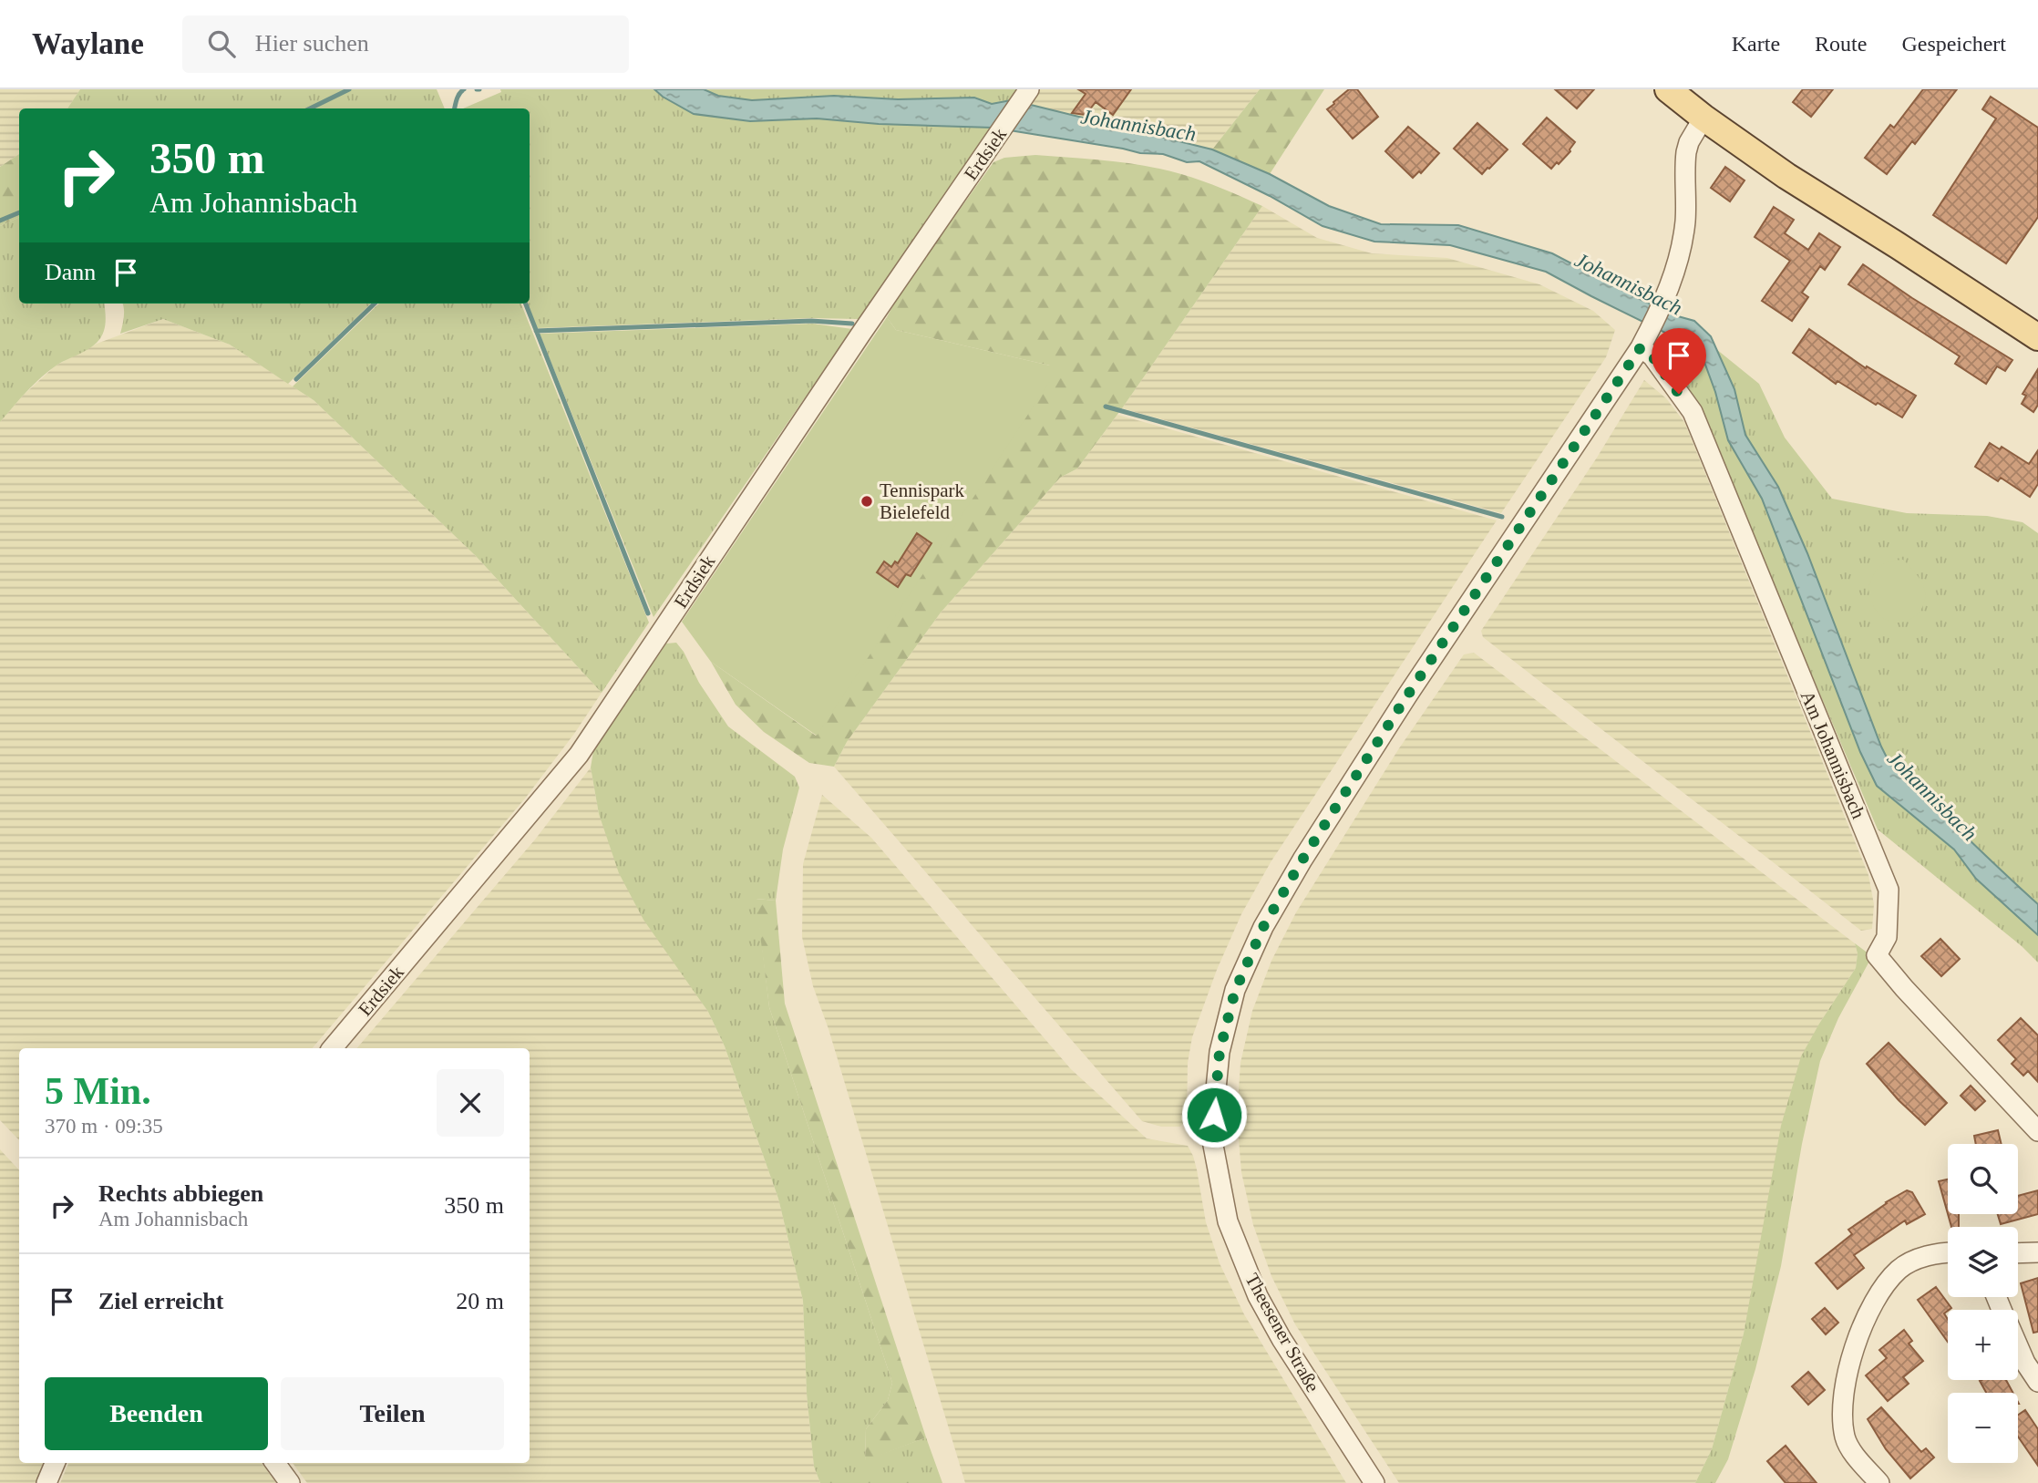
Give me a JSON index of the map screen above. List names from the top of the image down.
{
  "streets": {
    "street": ["Erdsiek", "Am Johannisbach", "Theesener Straße"]
  },
  "crossings": [
    ["Am Johannisbach", "Theesener Straße"]
  ],
  "water": ["Johannisbach"],
  "places": ["Tennispark Bielefeld"],
  "page": {
    "header": "Waylane",
    "search": "Hier suchen",
    "nav": ["Karte", "Route", "Gespeichert"],
    "turn": ["350 m", "Am Johannisbach"],
    "then": "Dann",
    "heading": ["5 Min.", "370 m · 09:35"],
    "map_buttons": ["+", "−"],
    "list": [
      {
        "name": "Rechts abbiegen",
        "note": "Am Johannisbach",
        "value": "350 m"
      },
      {
        "name": "Ziel erreicht",
        "value": "20 m"
      }
    ],
    "buttons": ["Beenden", "Teilen"]
  }
}
